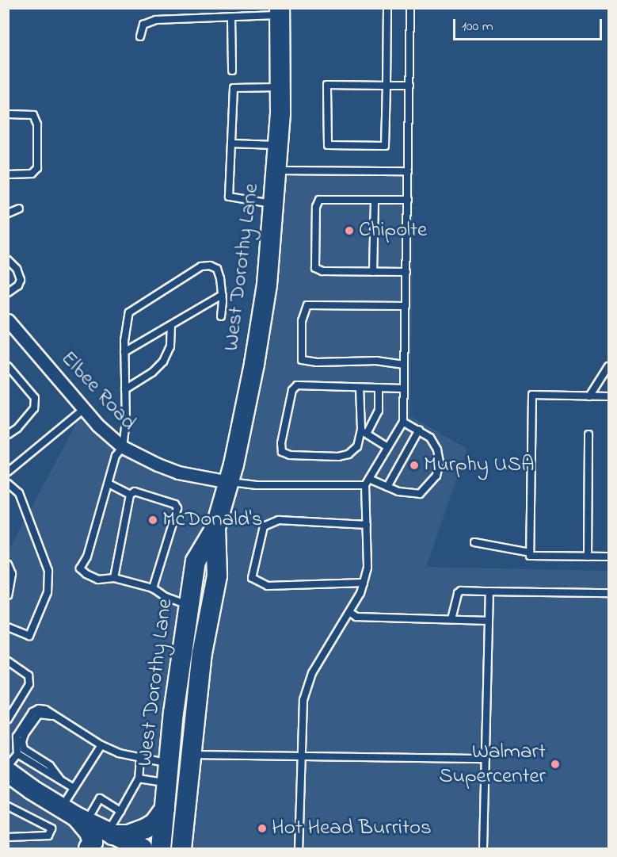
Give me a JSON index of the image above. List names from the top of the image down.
{
  "streets": {
    "main road": ["West Dorothy Lane"],
    "street": ["Elbee Road"]
  },
  "crossings": [
    ["West Dorothy Lane", "Elbee Road"]
  ],
  "places": [
    "Chipolte",
    "Murphy USA",
    "McDonald's",
    "Walmart Supercenter",
    "Hot Head Burritos"
  ],
  "scale_bar": "100 m"
}
